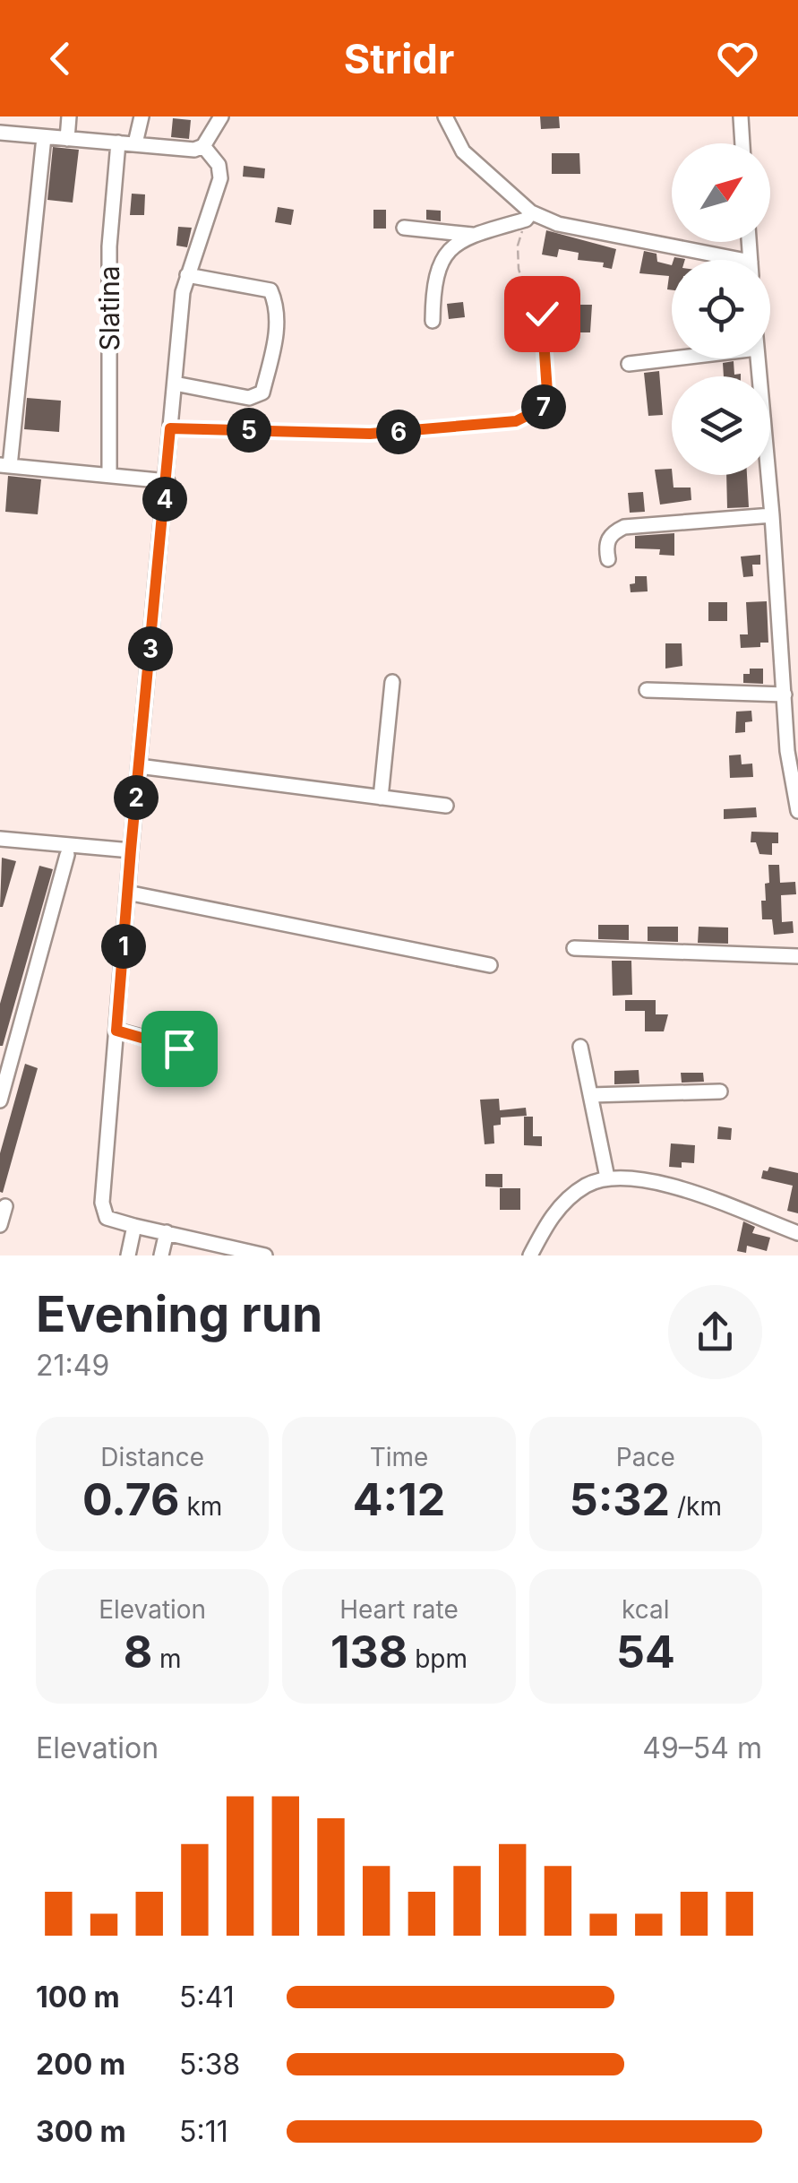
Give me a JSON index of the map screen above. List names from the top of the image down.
{
  "streets": {
    "street": ["Slatina"]
  },
  "north": "top right",
  "page": {
    "header": "Stridr",
    "pins": [
      "7",
      "5",
      "6",
      "4",
      "3",
      "2",
      "1"
    ],
    "heading": ["Evening run", "21:49"],
    "stats": [
      ["Distance", "0.76 km"],
      ["Time", "4:12"],
      ["Pace", "5:32 /km"],
      ["Elevation", "8 m"],
      ["Heart rate", "138 bpm"],
      ["kcal", "54"]
    ],
    "chart": ["Elevation", "49–54 m"],
    "list": [
      {
        "name": "100 m",
        "note": "5:41"
      },
      {
        "name": "200 m",
        "note": "5:38"
      },
      {
        "name": "300 m",
        "note": "5:11"
      }
    ]
  }
}
